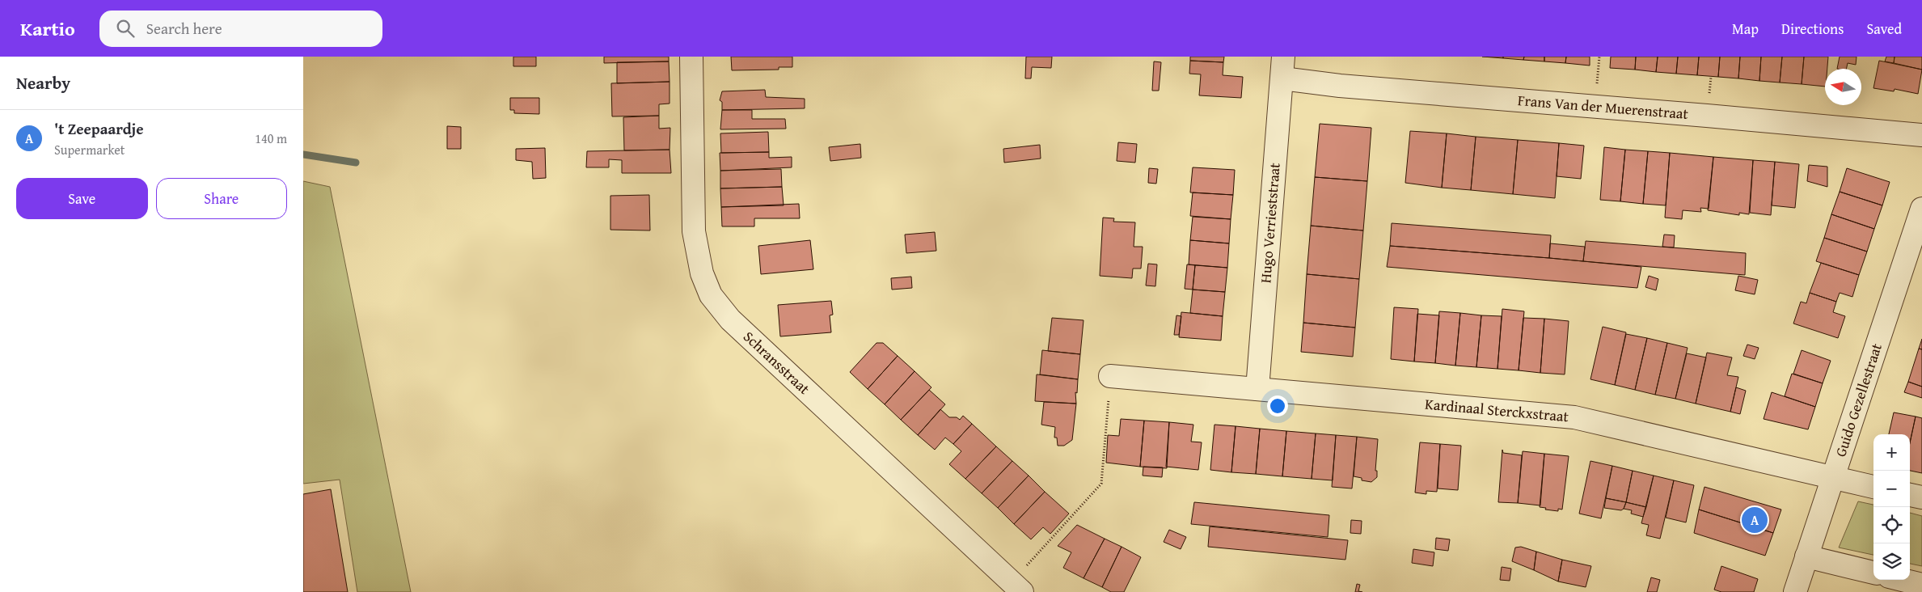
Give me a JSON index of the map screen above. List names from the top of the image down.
{
  "streets": {
    "street": [
      "Frans Van der Muerenstraat",
      "Hugo Verrieststraat",
      "Schransstraat",
      "Guido Gezellestraat",
      "Kardinaal Sterckxstraat"
    ]
  },
  "crossings": [
    ["Frans Van der Muerenstraat", "Hugo Verrieststraat"],
    ["Hugo Verrieststraat", "Kardinaal Sterckxstraat"],
    ["Guido Gezellestraat", "Kardinaal Sterckxstraat"]
  ],
  "north": "left",
  "page": {
    "header": "Kartio",
    "search": "Search here",
    "nav": ["Map", "Directions", "Saved"],
    "heading": "Nearby",
    "list": [
      {
        "mark": "A",
        "name": "'t Zeepaardje",
        "note": "Supermarket",
        "value": "140 m"
      }
    ],
    "buttons": ["Save", "Share"],
    "map_buttons": ["+", "−"],
    "pins": "A"
  }
}
